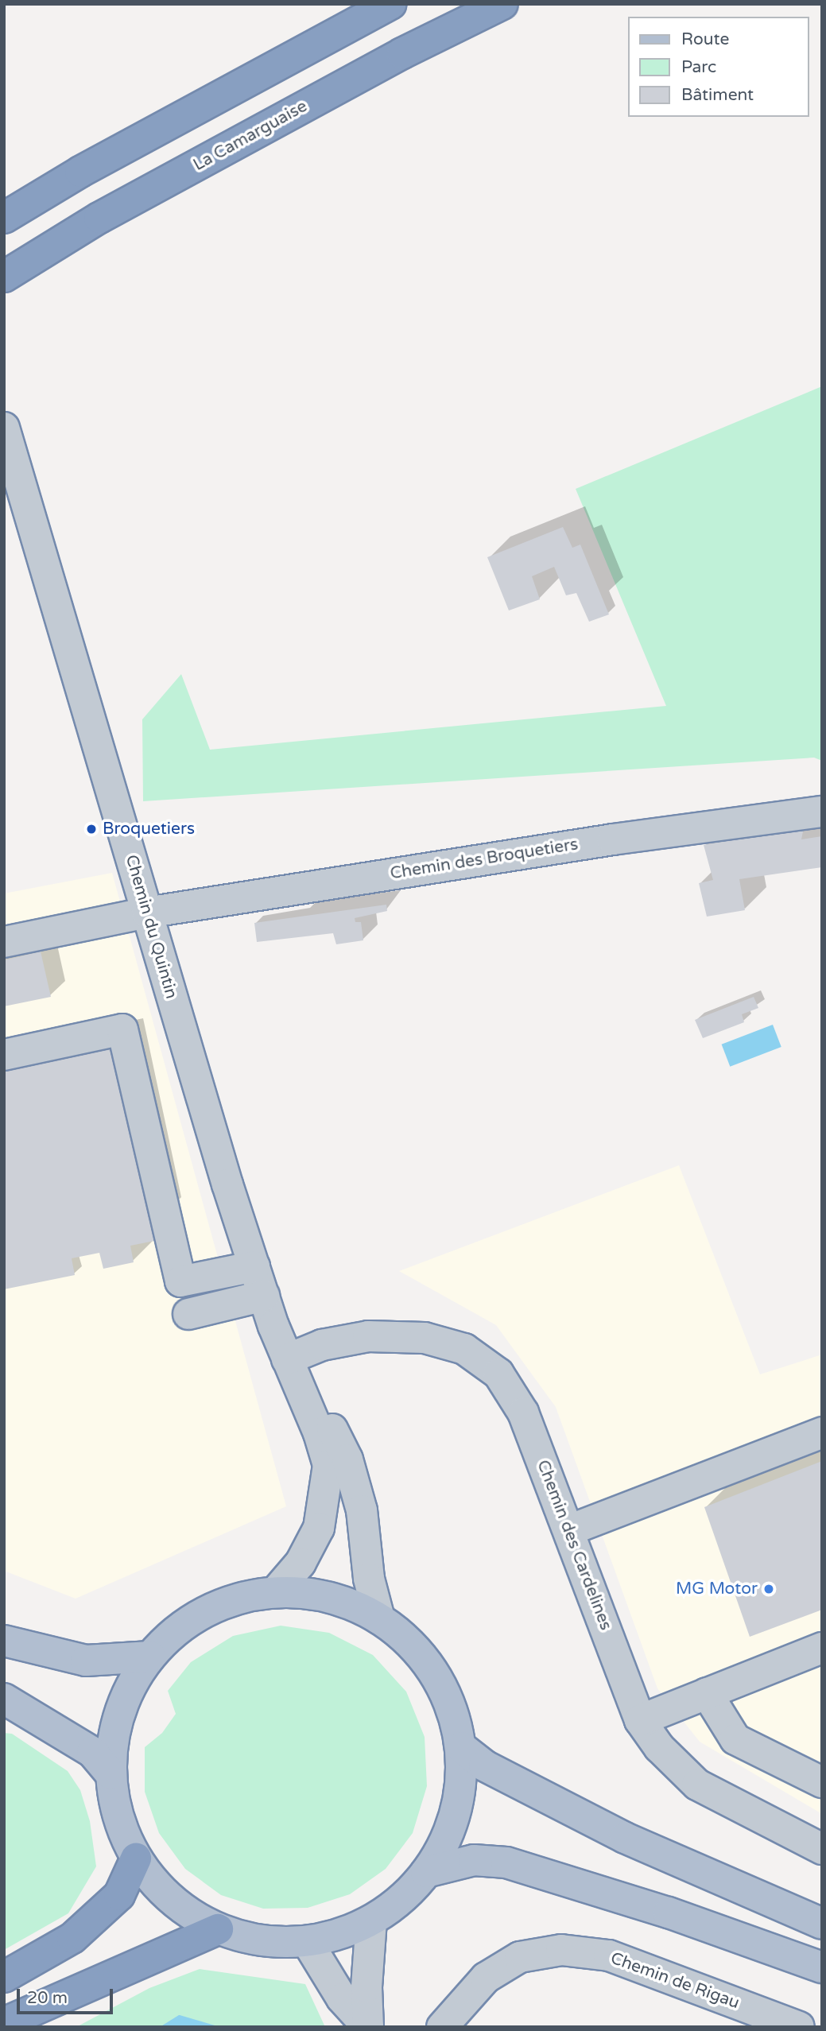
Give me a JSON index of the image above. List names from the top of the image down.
{
  "streets": {
    "highway": ["La Camarguaise"],
    "street": [
      "Chemin des Broquetiers",
      "Chemin du Quintin",
      "Chemin des Cardelines",
      "Chemin de Rigau"
    ]
  },
  "crossings": [
    ["Chemin des Broquetiers", "Chemin du Quintin"],
    ["Chemin du Quintin", "Chemin des Cardelines"]
  ],
  "places": ["Broquetiers", "MG Motor"],
  "legend": ["Route", "Parc", "Bâtiment"],
  "scale_bar": "20 m"
}
